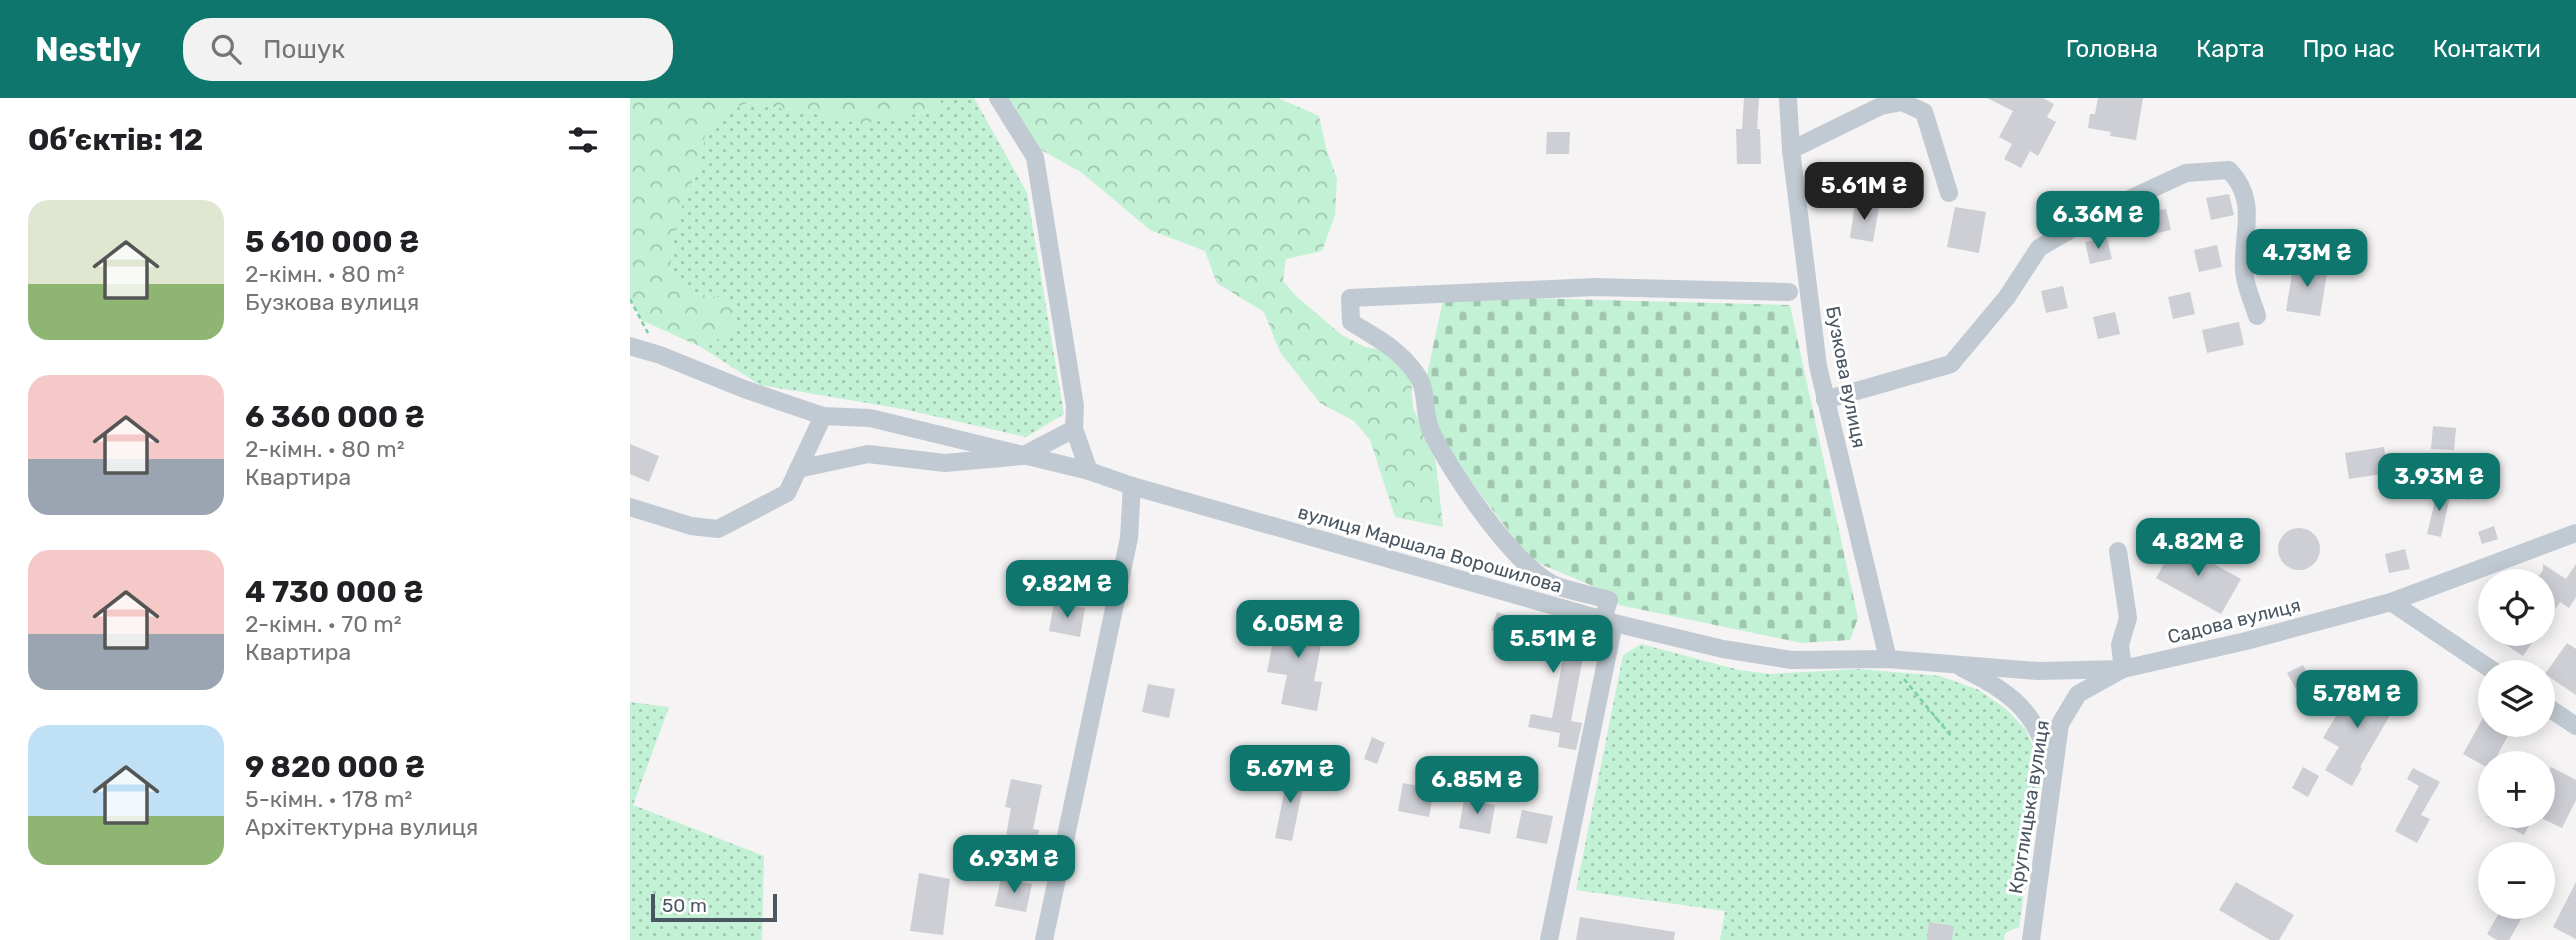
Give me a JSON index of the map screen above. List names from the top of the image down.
{
  "streets": {
    "street": [
      "Бузкова вулиця",
      "вулиця Маршала Ворошилова",
      "Садова вулиця",
      "Круглицька вулиця"
    ]
  },
  "crossings": [
    ["Бузкова вулиця", "вулиця Маршала Ворошилова"],
    ["Бузкова вулиця", "Садова вулиця"],
    ["вулиця Маршала Ворошилова", "Садова вулиця"],
    ["Садова вулиця", "Круглицька вулиця"]
  ],
  "scale_bar": "50 m",
  "page": {
    "header": "Nestly",
    "search": "Пошук",
    "nav": [
      "Головна",
      "Карта",
      "Про нас",
      "Контакти"
    ],
    "heading": "Об’єктів: 12",
    "price": [
      "5.61M ₴",
      "6.36M ₴",
      "4.73M ₴",
      "3.93M ₴",
      "4.82M ₴",
      "9.82M ₴",
      "6.05M ₴",
      "5.51M ₴",
      "5.78M ₴",
      "5.67M ₴",
      "6.85M ₴",
      "6.93M ₴"
    ],
    "list": [
      {
        "name": "5 610 000 ₴",
        "note": "2-кімн. · 80 m² · Бузкова вулиця"
      },
      {
        "name": "6 360 000 ₴",
        "note": "2-кімн. · 80 m² · Квартира"
      },
      {
        "name": "4 730 000 ₴",
        "note": "2-кімн. · 70 m² · Квартира"
      },
      {
        "name": "9 820 000 ₴",
        "note": "5-кімн. · 178 m² · Архітектурна вулиця"
      }
    ],
    "map_buttons": ["+", "−"],
    "scale": "50 m"
  }
}
